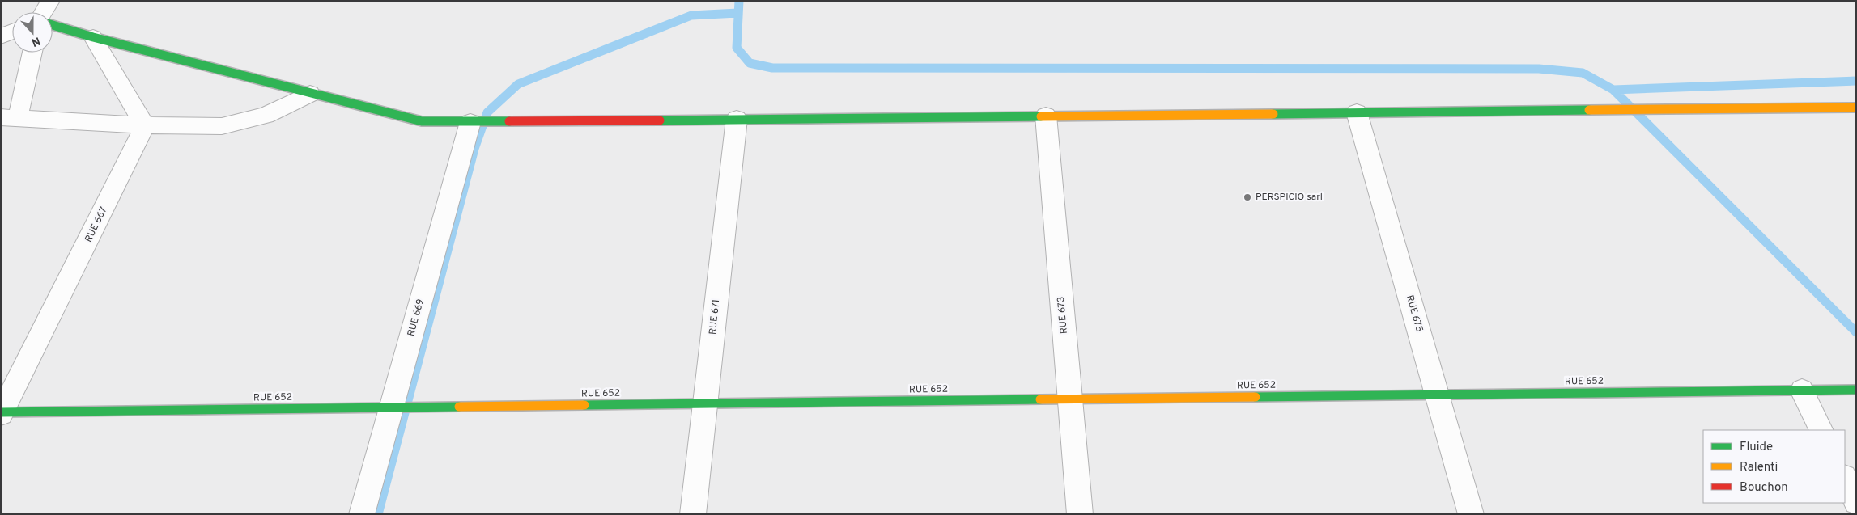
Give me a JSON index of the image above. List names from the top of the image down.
{
  "streets": {
    "street": [
      "RUE 667",
      "RUE 675",
      "RUE 673",
      "RUE 671",
      "RUE 669",
      "RUE 652"
    ]
  },
  "crossings": [
    ["RUE 667", "RUE 652"],
    ["RUE 675", "RUE 652"],
    ["RUE 673", "RUE 652"],
    ["RUE 671", "RUE 652"],
    ["RUE 669", "RUE 652"]
  ],
  "places": ["PERSPICIO sarl"],
  "legend": ["Fluide", "Ralenti", "Bouchon"],
  "north": "bottom"
}
